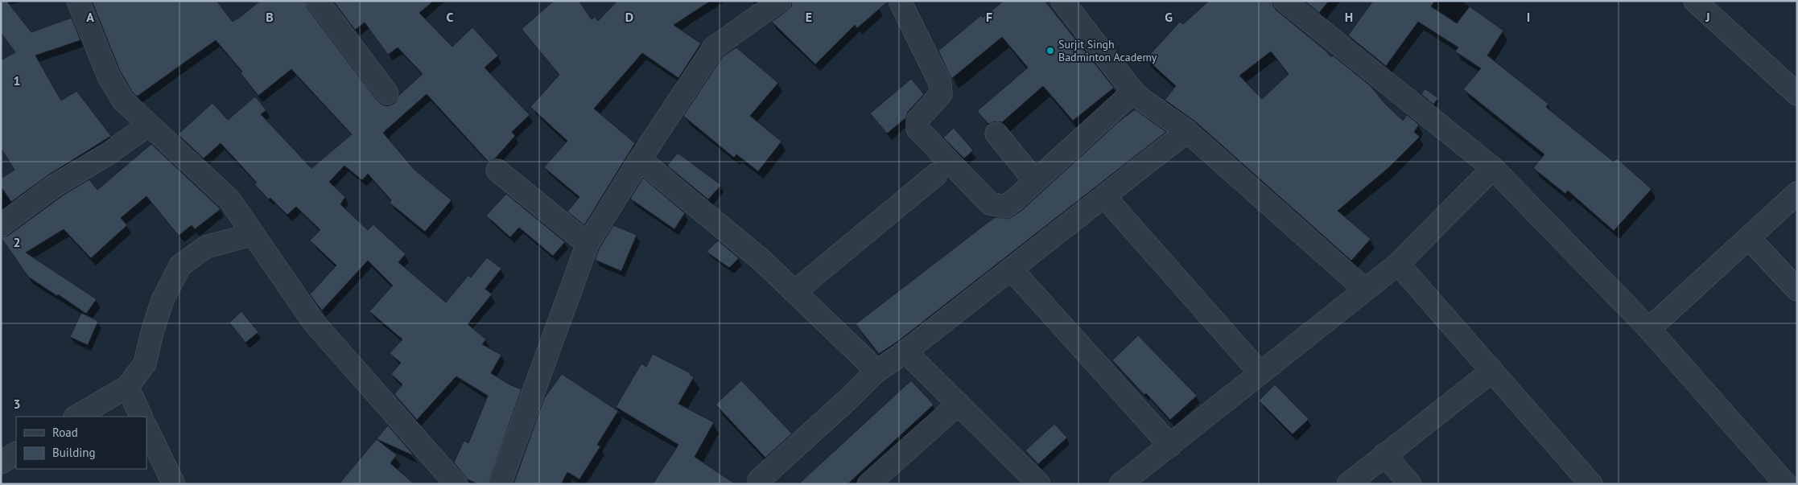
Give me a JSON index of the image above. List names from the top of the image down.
{
  "places": ["Surjit Singh Badminton Academy"],
  "legend": ["Road", "Building"],
  "grid": {
    "columns": [
      "A",
      "B",
      "C",
      "D",
      "E",
      "F",
      "G",
      "H",
      "I",
      "J"
    ],
    "rows": ["1", "2", "3"]
  }
}
